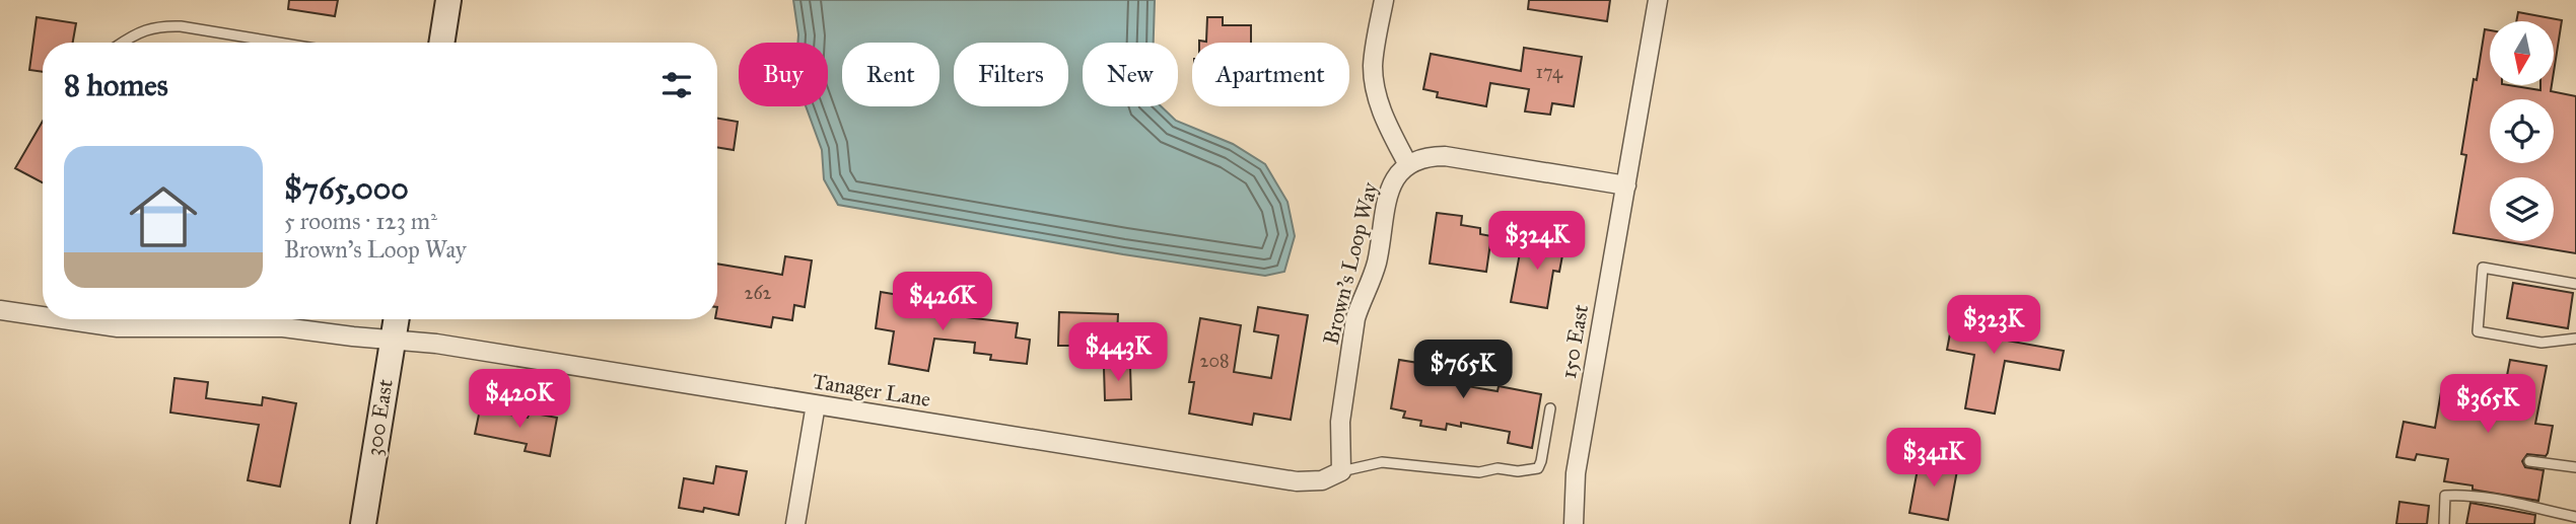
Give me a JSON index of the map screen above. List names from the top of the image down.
{
  "streets": {
    "main road": ["300 East"],
    "street": ["Brown's Loop Way", "150 East", "Tanager Lane"]
  },
  "crossings": [
    ["Brown's Loop Way", "Tanager Lane"],
    ["Tanager Lane", "300 East"]
  ],
  "house_numbers": ["174", "262", "208"],
  "north": "bottom",
  "page": {
    "chip": [
      "Buy",
      "Rent",
      "Filters",
      "New",
      "Apartment"
    ],
    "heading": "8 homes",
    "list": [
      {
        "name": "$765,000",
        "note": "5 rooms · 123 m² · Brown's Loop Way"
      }
    ],
    "price": [
      "$324K",
      "$426K",
      "$323K",
      "$443K",
      "$765K",
      "$420K",
      "$365K",
      "$341K"
    ]
  }
}
